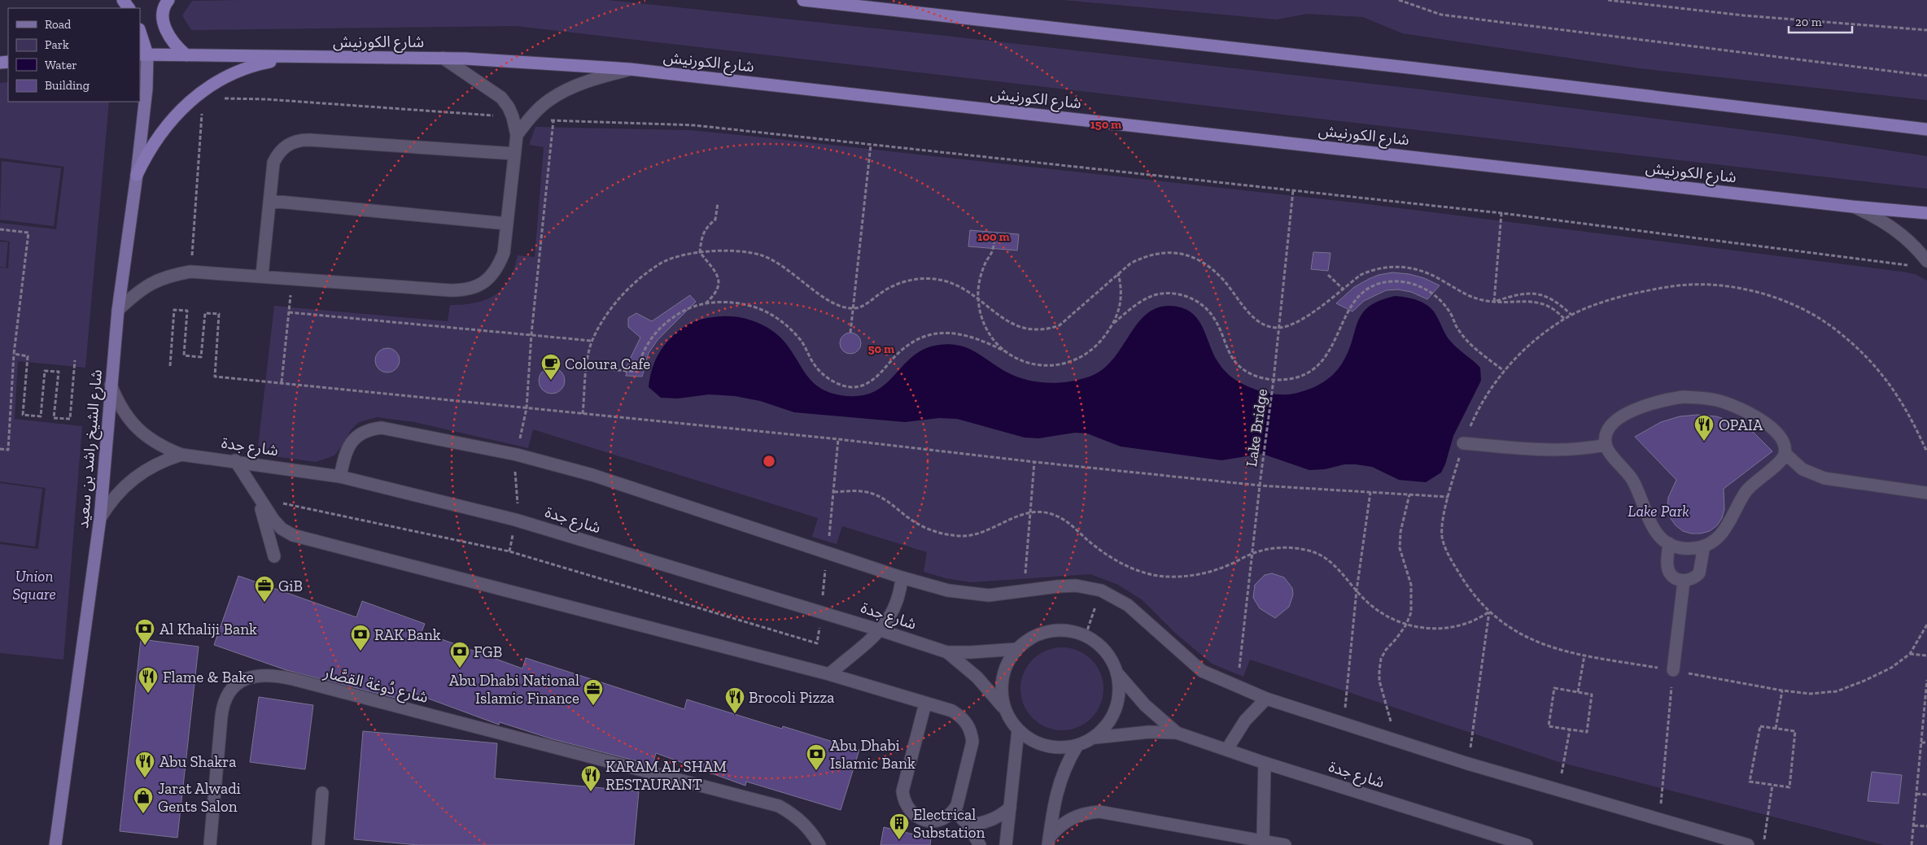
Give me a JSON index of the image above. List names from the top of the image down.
{
  "streets": {
    "highway": ["شارع الكورنيش"],
    "main road": ["شارع الشيخ راشد بن سعيد"],
    "street": ["شارع جدة", "شارع دُوغة القصَّار"],
    "path": ["Lake Bridge"]
  },
  "crossings": [
    ["شارع الكورنيش", "شارع الشيخ راشد بن سعيد"],
    ["شارع جدة", "شارع الشيخ راشد بن سعيد"]
  ],
  "parks": ["Lake Park", "Union Square"],
  "places": {
    "cafe": ["Coloura Cafe"],
    "restaurant": [
      "OPAIA",
      "Flame & Bake",
      "Brocoli Pizza",
      "Abu Shakra",
      "KARAM AL SHAM RESTAURANT"
    ],
    "office": ["GiB", "Abu Dhabi National Islamic Finance"],
    "bank": [
      "Al Khaliji Bank",
      "RAK Bank",
      "FGB",
      "Abu Dhabi Islamic Bank"
    ],
    "shop": ["Jarat Alwadi Gents Salon"],
    "building": ["Electrical Substation"]
  },
  "legend": [
    "Road",
    "Park",
    "Water",
    "Building"
  ],
  "scale_bar": "20 m",
  "rings": ["150 m", "100 m", "50 m"]
}
